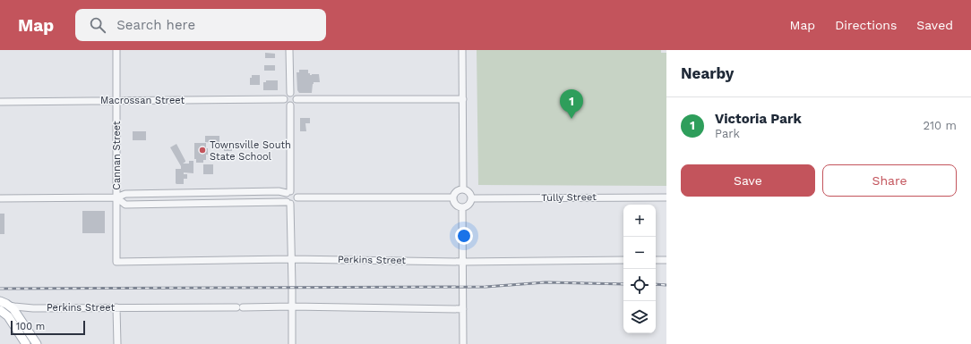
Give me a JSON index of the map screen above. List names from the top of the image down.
{
  "streets": {
    "main road": ["Perkins Street"],
    "street": ["Macrossan Street", "Cannan Street", "Tully Street"]
  },
  "crossings": [
    ["Macrossan Street", "Cannan Street"],
    ["Cannan Street", "Perkins Street"]
  ],
  "places": ["Townsville South State School"],
  "scale_bar": "100 m",
  "page": {
    "header": "Map",
    "search": "Search here",
    "nav": ["Map", "Directions", "Saved"],
    "heading": "Nearby",
    "pins": "1",
    "list": [
      {
        "mark": "1",
        "name": "Victoria Park",
        "note": "Park",
        "value": "210 m"
      }
    ],
    "buttons": ["Save", "Share"],
    "map_buttons": ["+", "−"],
    "scale": "100 m"
  }
}
